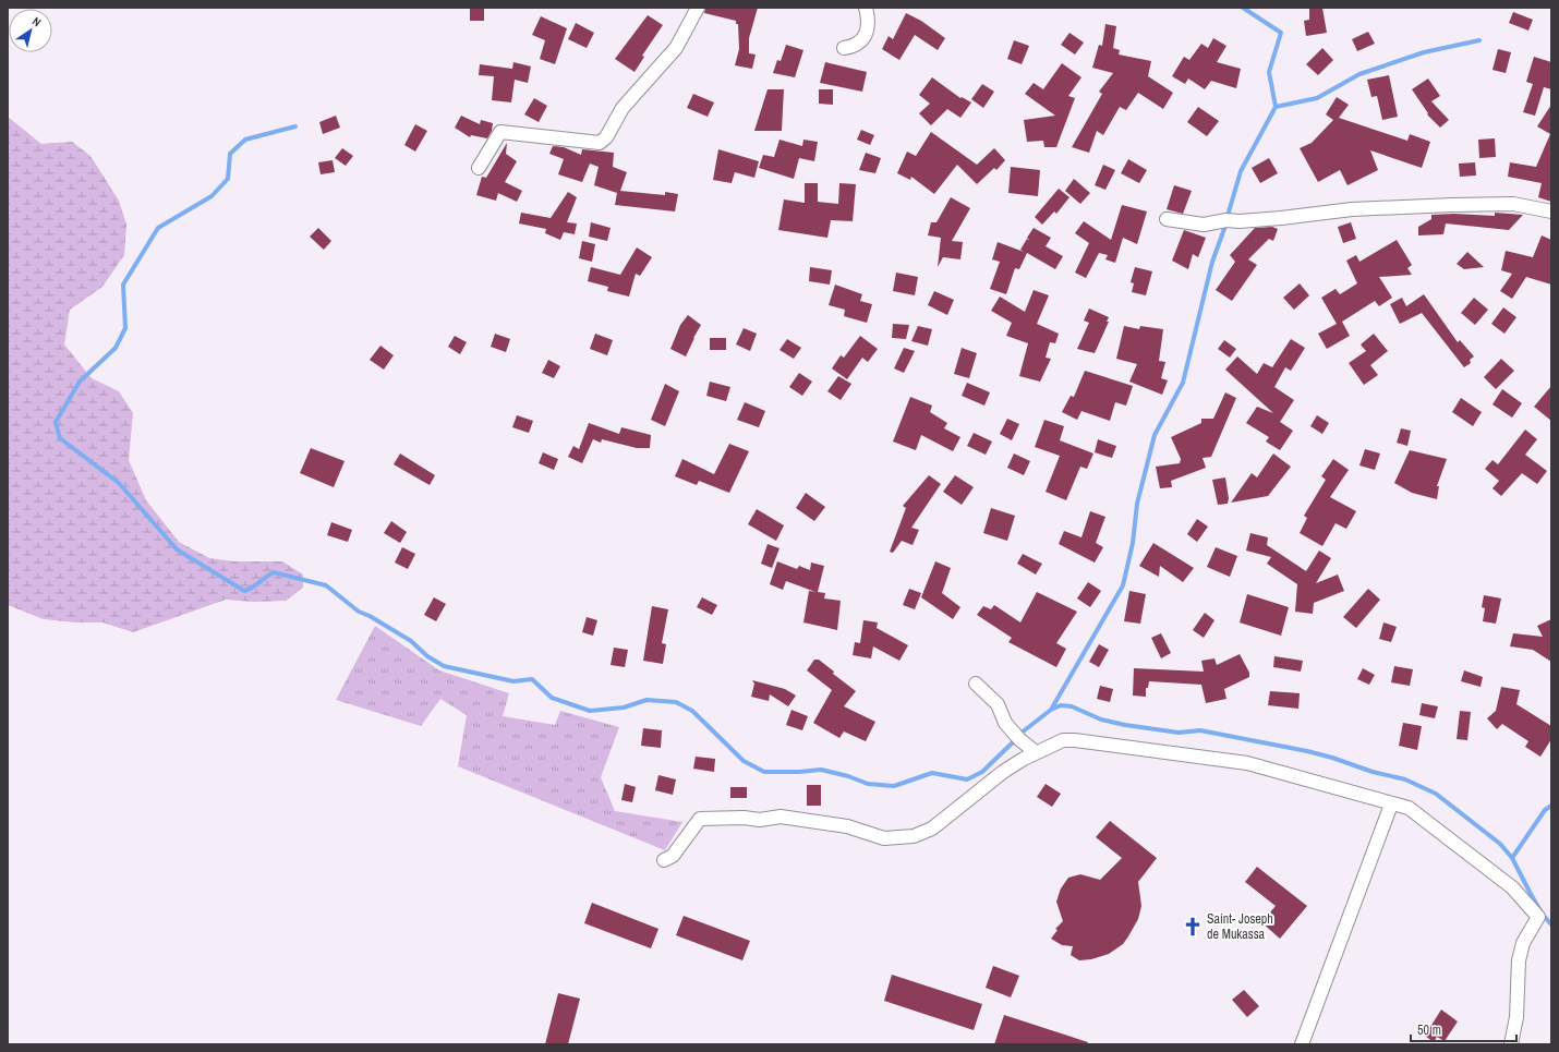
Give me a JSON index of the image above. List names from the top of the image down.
{
  "places": {
    "church": ["Saint- Joseph de Mukassa"]
  },
  "scale_bar": "50 m",
  "north": "top right"
}
